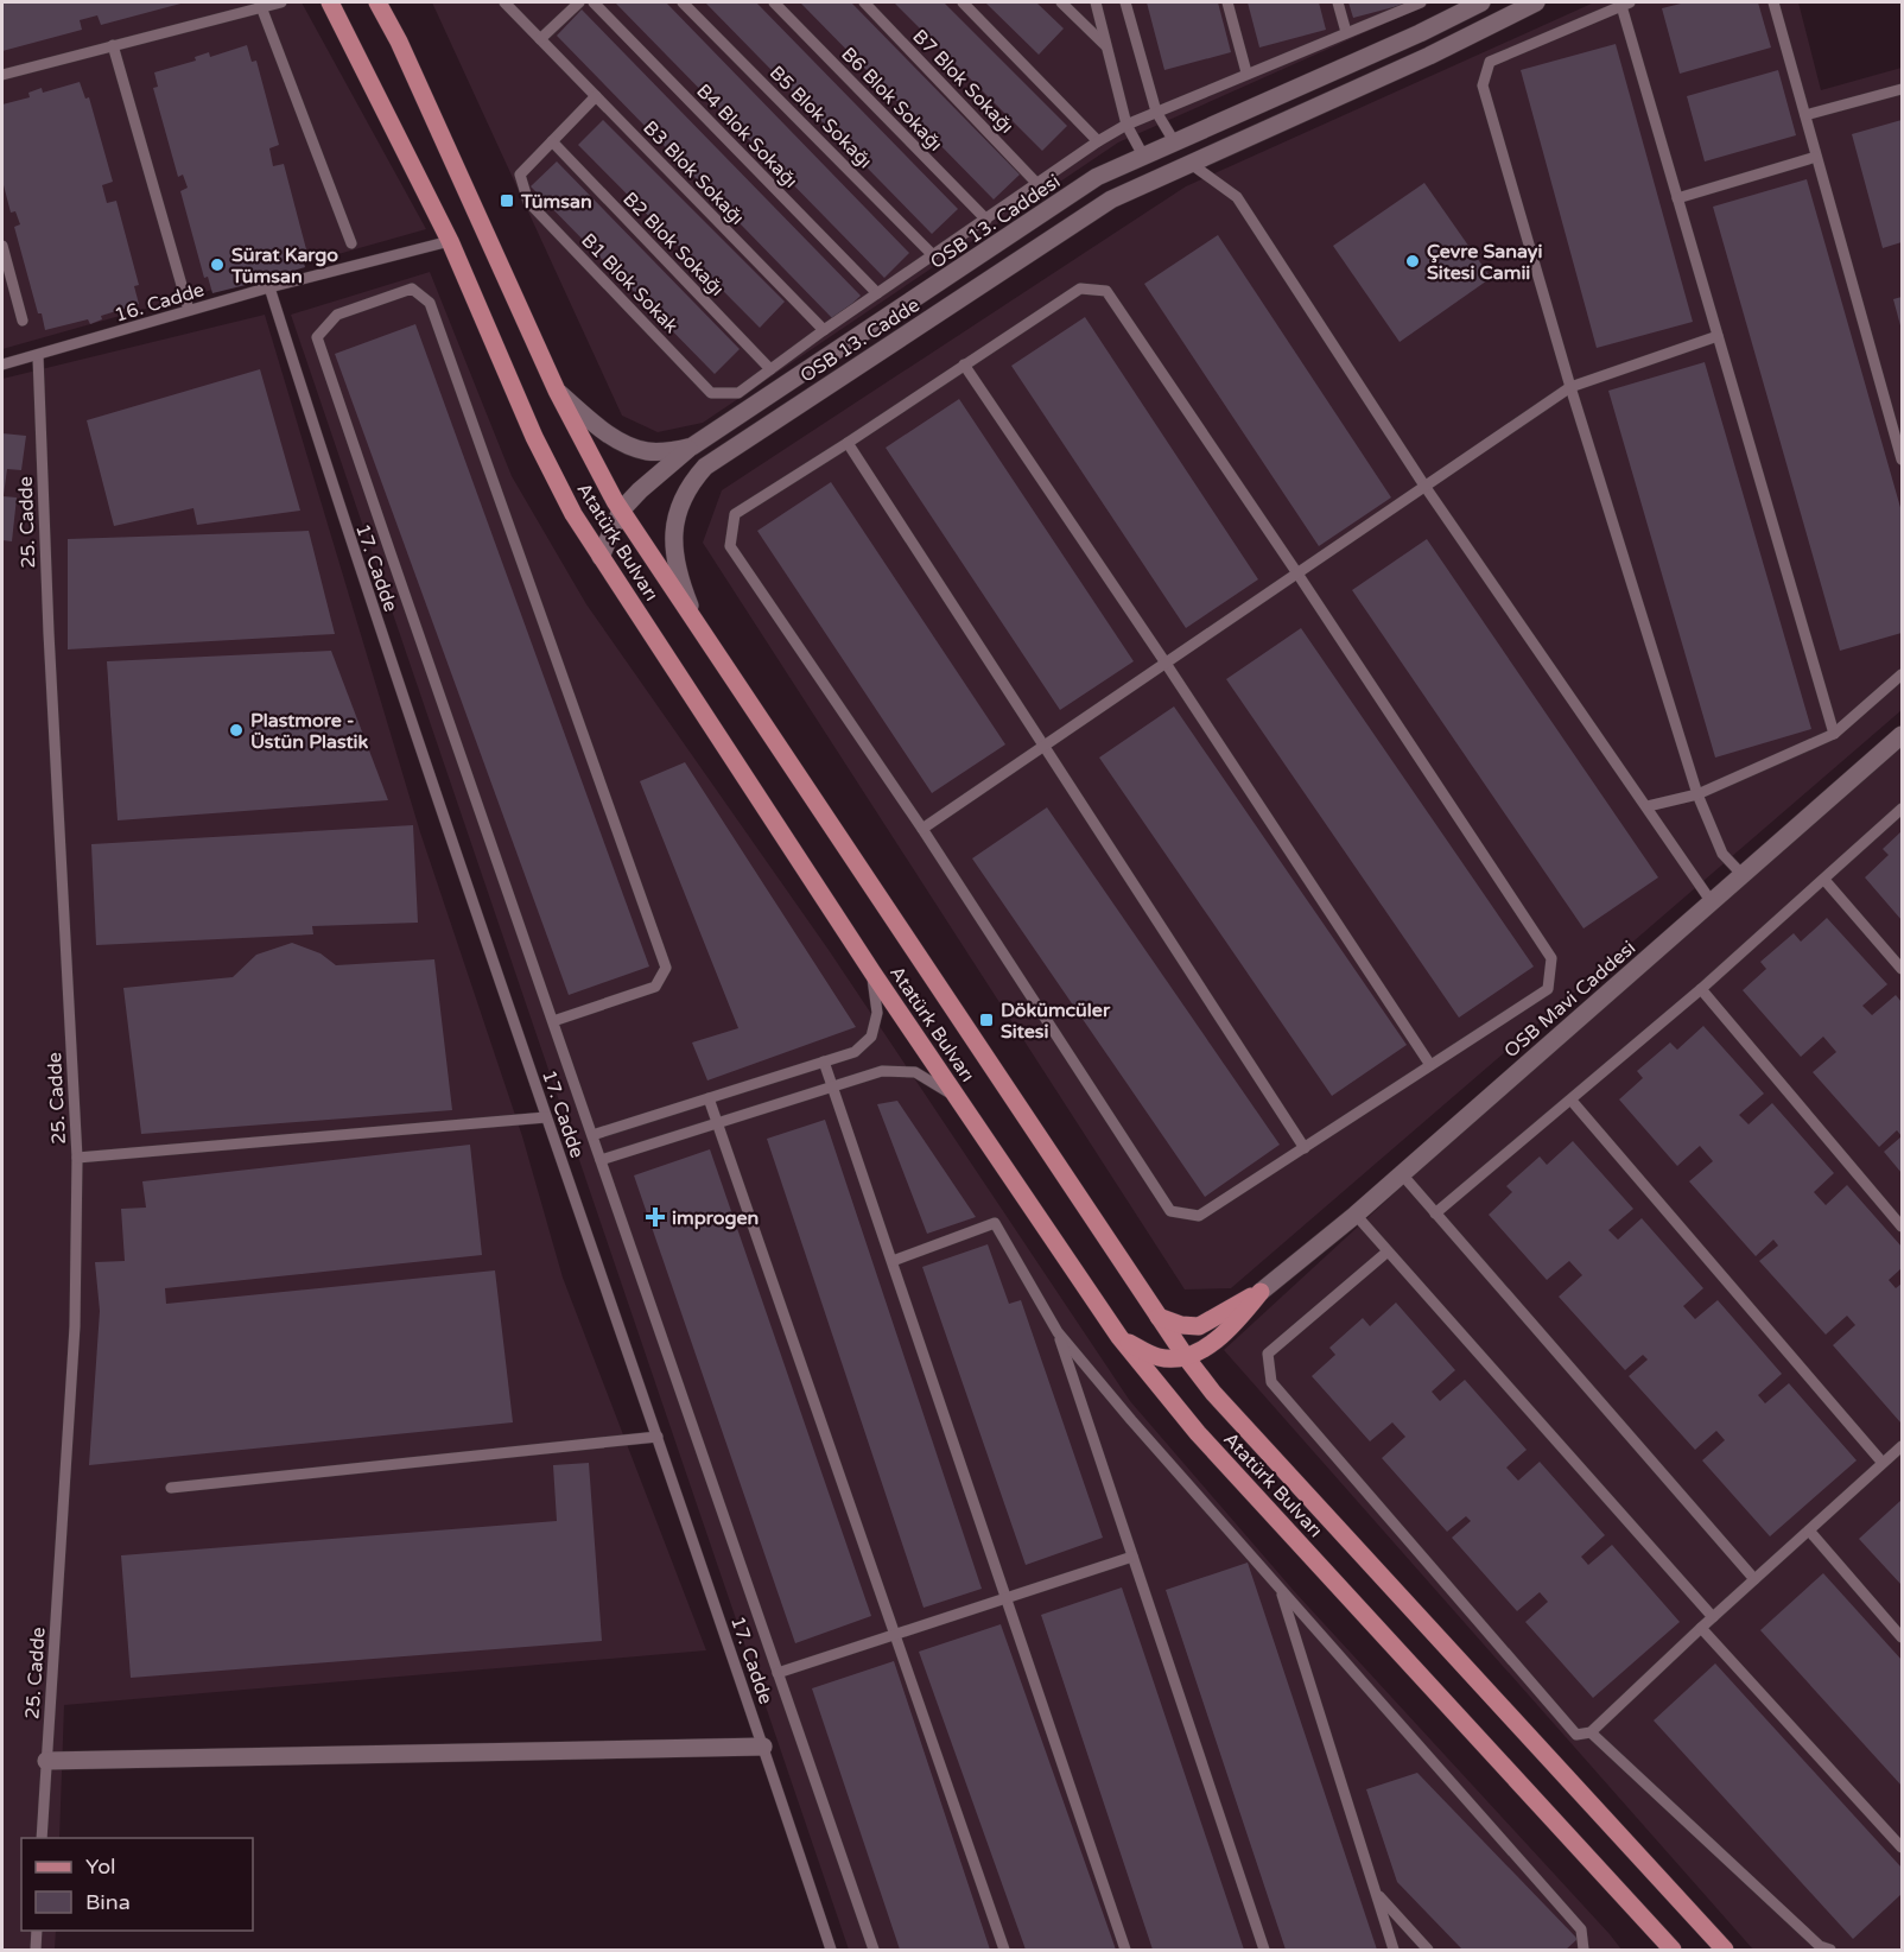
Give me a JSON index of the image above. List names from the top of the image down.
{
  "streets": {
    "main road": ["Atatürk Bulvarı"],
    "street": ["OSB 13. Caddesi", "OSB 13. Cadde", "OSB Mavi Caddesi"],
    "lane": [
      "B7 Blok Sokağı",
      "B6 Blok Sokağı",
      "B5 Blok Sokağı",
      "B4 Blok Sokağı",
      "B3 Blok Sokağı",
      "B2 Blok Sokağı",
      "B1 Blok Sokak",
      "16. Cadde",
      "25. Cadde",
      "17. Cadde"
    ]
  },
  "crossings": [
    ["OSB 13. Caddesi", "Atatürk Bulvarı"],
    ["B2 Blok Sokağı", "B1 Blok Sokak"],
    ["16. Cadde", "25. Cadde"],
    ["16. Cadde", "Atatürk Bulvarı"],
    ["16. Cadde", "17. Cadde"],
    ["OSB 13. Cadde", "Atatürk Bulvarı"]
  ],
  "places": {
    "transit": ["Tümsan", "Dökümcüler Sitesi"],
    "other": ["Çevre Sanayi Sitesi Camii", "Sürat Kargo Tümsan", "Plastmore - Üstün Plastik"],
    "health": ["improgen"]
  },
  "legend": ["Yol", "Bina"]
}
